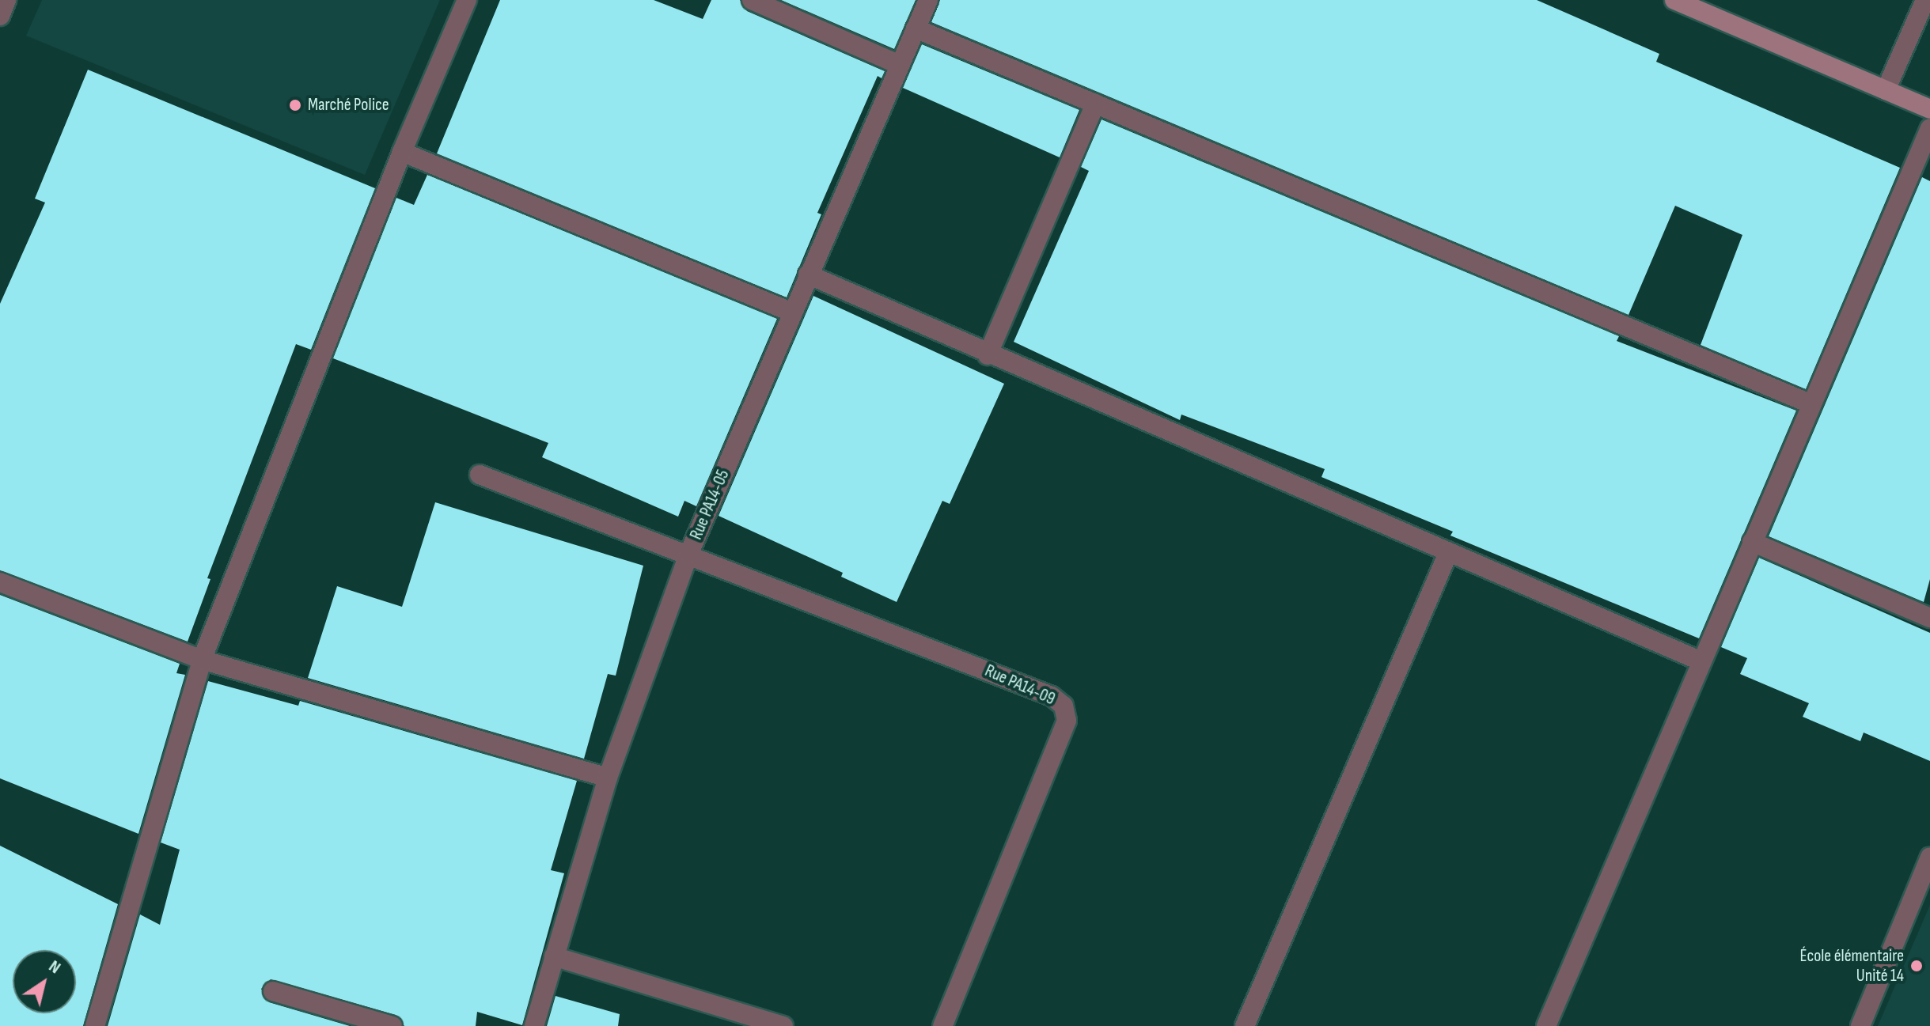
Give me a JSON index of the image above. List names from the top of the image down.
{
  "streets": {
    "street": ["Rue PA14-05", "Rue PA14-09"]
  },
  "crossings": [
    ["Rue PA14-05", "Rue PA14-09"]
  ],
  "places": ["Marché Police", "École élémentaire Unité 14"],
  "north": "top right"
}
